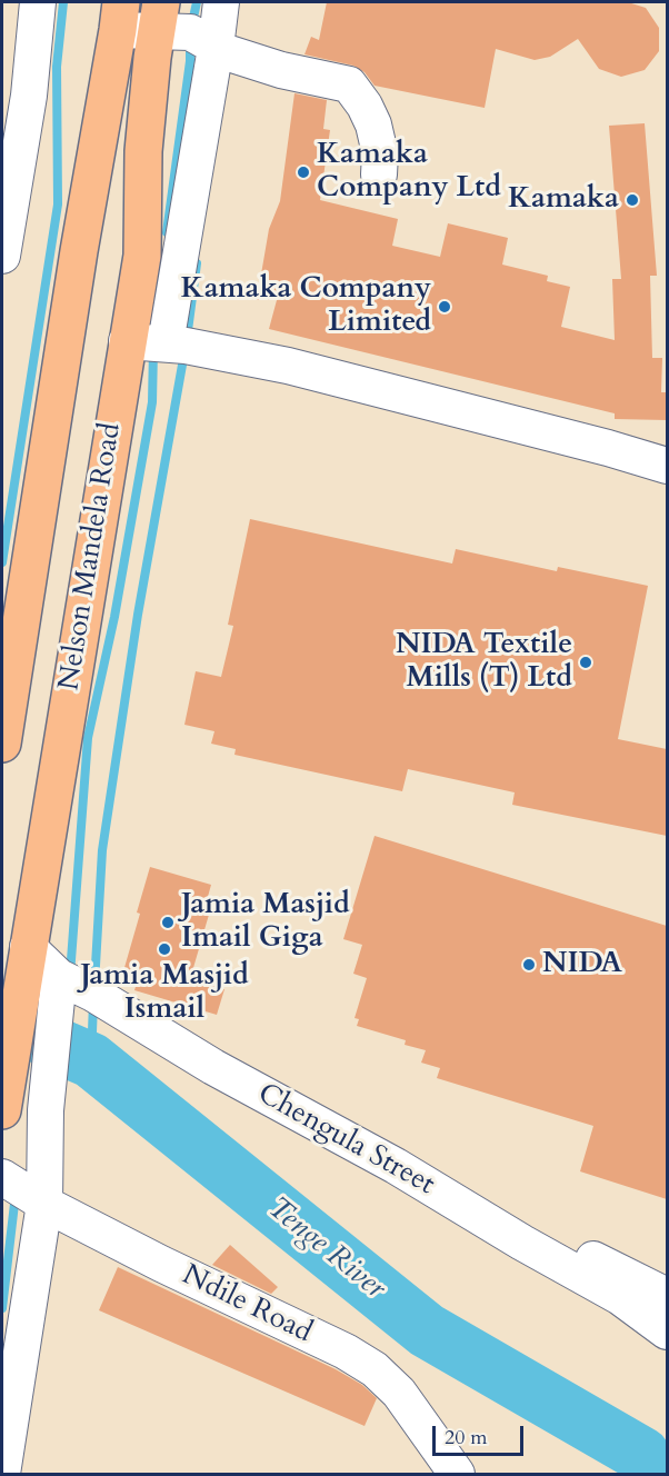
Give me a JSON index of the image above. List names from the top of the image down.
{
  "streets": {
    "main road": ["Nelson Mandela Road"],
    "street": ["Chengula Street", "Ndile Road"]
  },
  "crossings": [
    ["Nelson Mandela Road", "Chengula Street"]
  ],
  "water": ["Tenge River"],
  "places": [
    "Kamaka Company Ltd",
    "Kamaka",
    "Kamaka Company Limited",
    "NIDA Textile Mills (T) Ltd",
    "Jamia Masjid Imail Giga",
    "Jamia Masjid Ismail",
    "NIDA"
  ],
  "scale_bar": "20 m"
}
